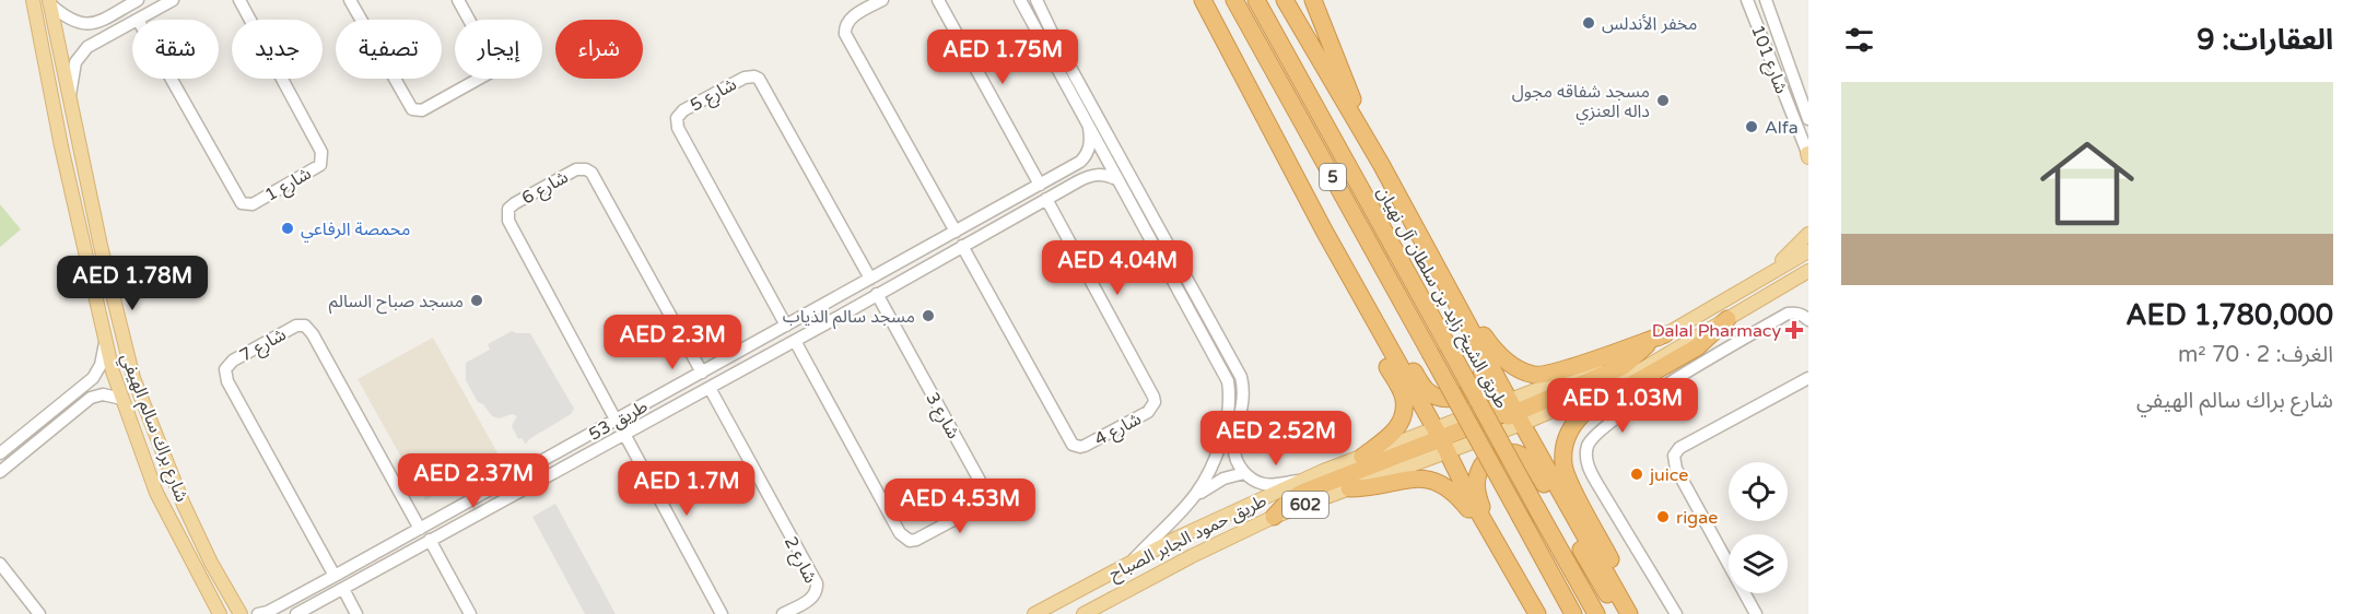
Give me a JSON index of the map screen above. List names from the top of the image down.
{
  "streets": {
    "highway": ["5", "طريق الشيخ زايد بن سلطان آل نهيان"],
    "main road": ["شارع براك سالم الهيفي", "602", "طريق حمود الجابر الصباح"],
    "street": [
      "شارع 101",
      "شارع 5",
      "شارع 1",
      "شارع 6",
      "شارع 7",
      "شارع 3",
      "طريق 53",
      "شارع 4",
      "شارع 2"
    ]
  },
  "crossings": [
    ["شارع 5", "طريق 53"],
    ["شارع 6", "طريق 53"],
    ["شارع 7", "طريق 53"],
    ["شارع 3", "طريق 53"],
    ["طريق 53", "شارع براك سالم الهيفي"],
    ["طريق 53", "شارع 4"],
    ["طريق 53", "شارع 2"],
    ["602", "طريق حمود الجابر الصباح"]
  ],
  "places": {
    "other": [
      "مخفر الأندلس",
      "مسجد شفاقه مجول داله العنزي",
      "Alfa",
      "محمصة الرفاعي",
      "مسجد صباح السالم",
      "مسجد سالم الذياب",
      "juice",
      "rigae"
    ],
    "health": ["Dalal Pharmacy"]
  },
  "page": {
    "heading": "العقارات: 9",
    "chip": [
      "شراء",
      "إيجار",
      "تصفية",
      "جديد",
      "شقة"
    ],
    "price": [
      "AED 1.75M",
      "AED 4.04M",
      "AED 1.78M",
      "AED 2.3M",
      "AED 1.03M",
      "AED 2.52M",
      "AED 2.37M",
      "AED 1.7M",
      "AED 4.53M"
    ],
    "list": [
      {
        "name": "AED 1,780,000",
        "note": "الغرف: 2 · 70 m² · شارع براك سالم الهيفي"
      }
    ]
  }
}
